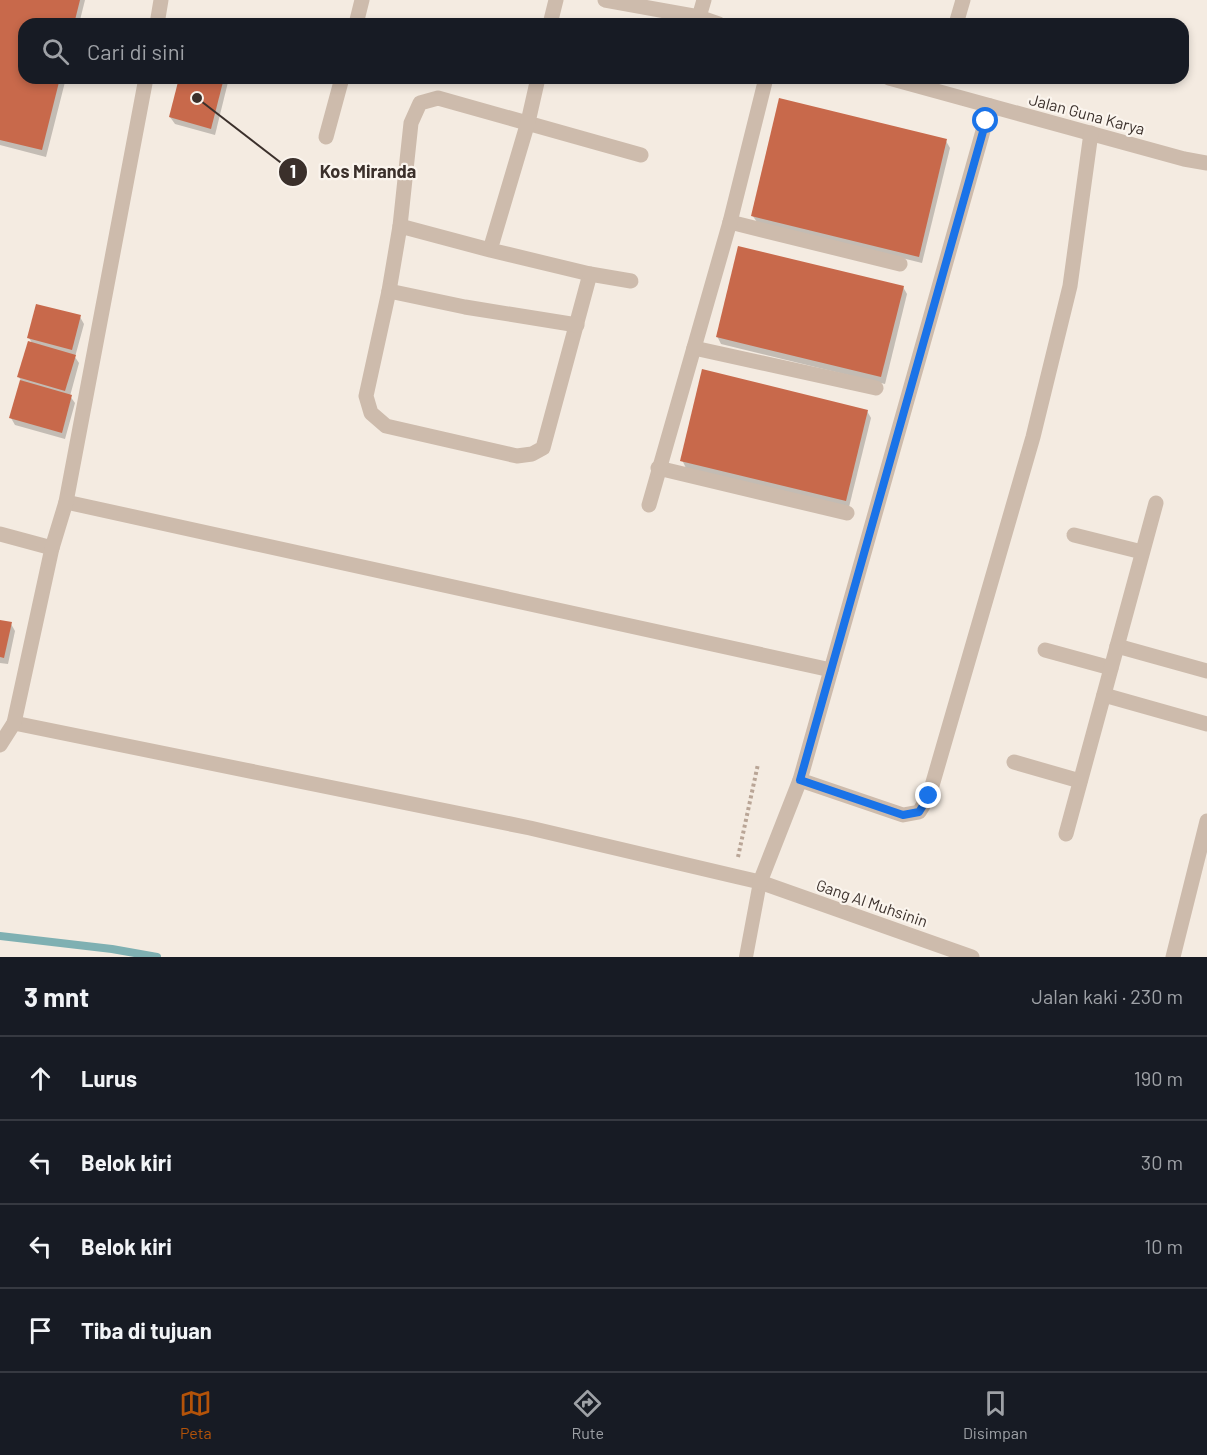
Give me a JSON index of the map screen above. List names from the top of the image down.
{
  "streets": {
    "street": ["Jalan Guna Karya", "Gang Al Muhsinin"]
  },
  "places": ["Kos Miranda"],
  "page": {
    "search": "Cari di sini",
    "heading": ["3 mnt", "Jalan kaki · 230 m"],
    "list": [
      ["Lurus", "190 m"],
      ["Belok kiri", "30 m"],
      ["Belok kiri", "10 m"],
      "Tiba di tujuan"
    ],
    "nav": ["Peta", "Rute", "Disimpan"]
  }
}
